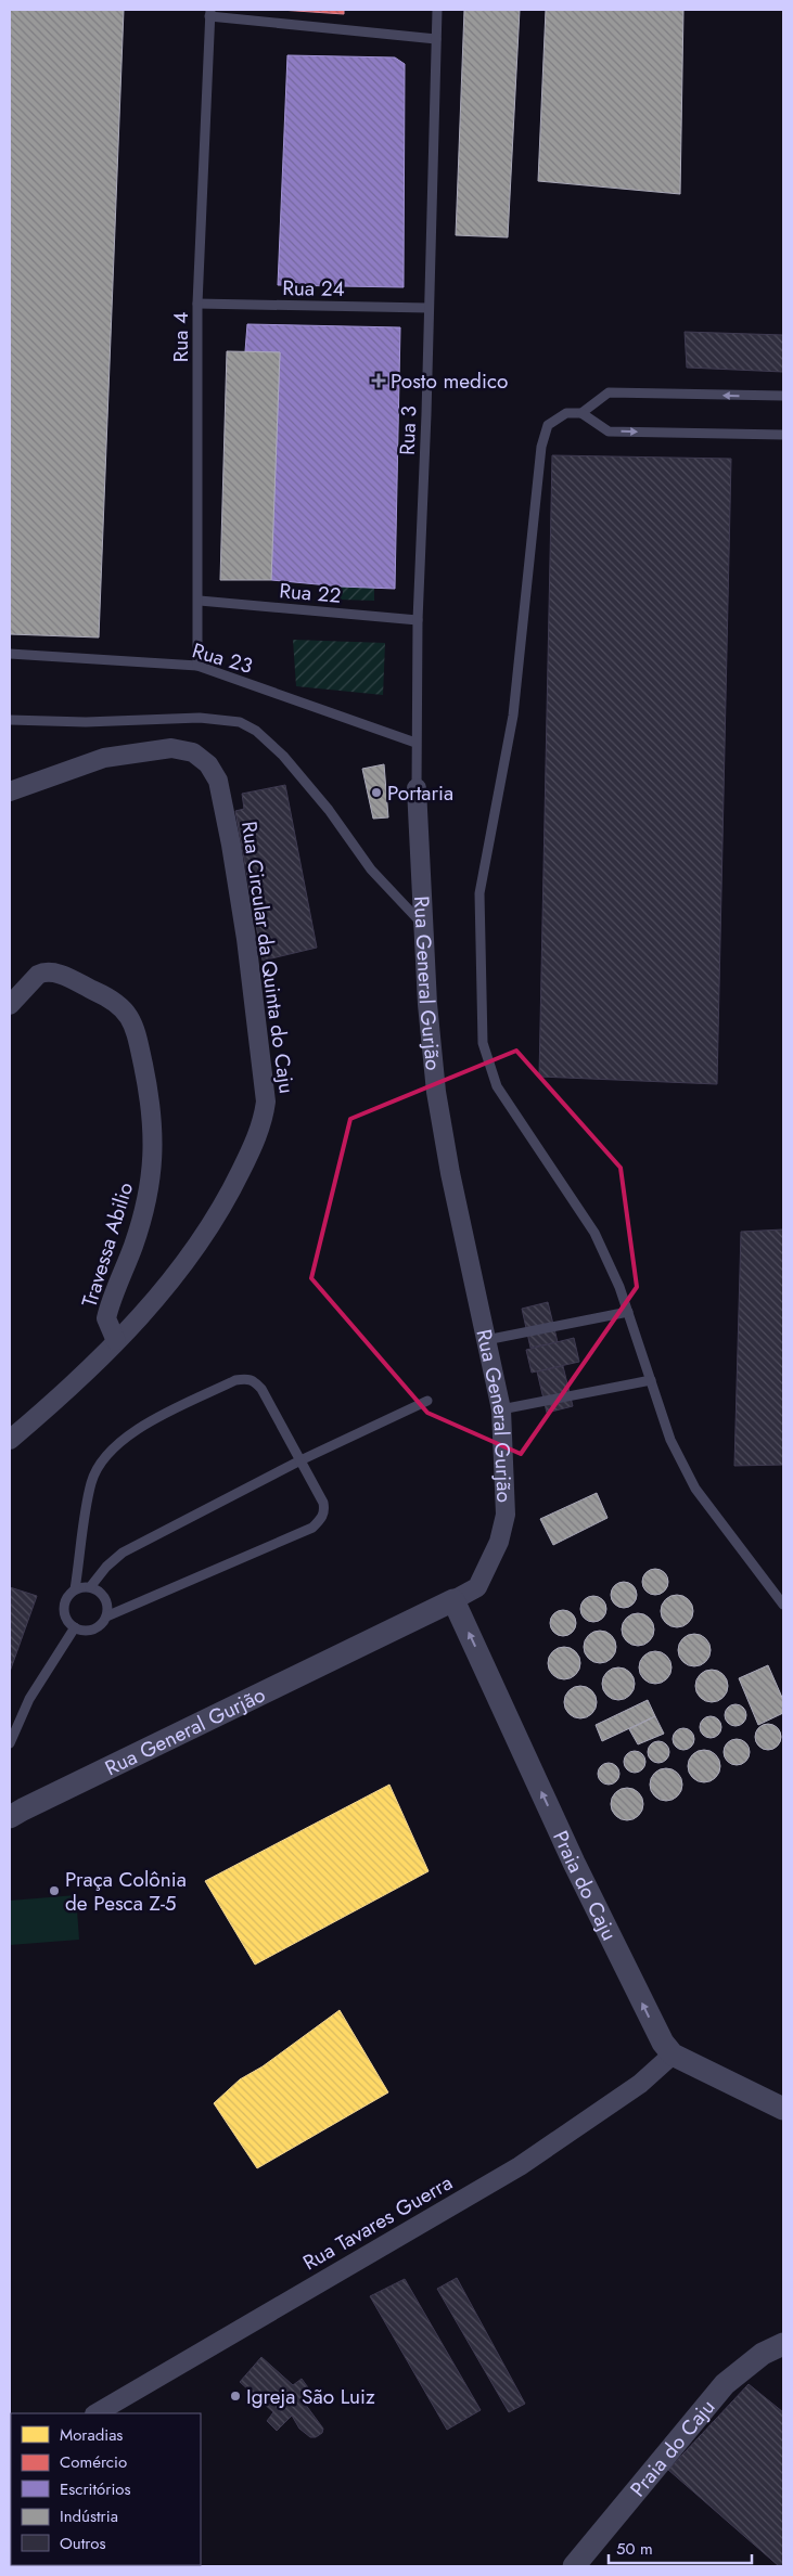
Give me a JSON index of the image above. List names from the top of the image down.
{
  "streets": {
    "street": [
      "Rua Circular da Quinta do Caju",
      "Rua General Gurjão",
      "Travessa Abilio",
      "Praia do Caju",
      "Rua Tavares Guerra"
    ],
    "lane": [
      "Rua 24",
      "Rua 4",
      "Rua 3",
      "Rua 22",
      "Rua 23"
    ]
  },
  "crossings": [
    ["Rua 24", "Rua 4"],
    ["Rua 24", "Rua 3"],
    ["Rua 4", "Rua 22"],
    ["Rua 4", "Rua 23"],
    ["Rua 3", "Rua 22"],
    ["Rua 3", "Rua 23"],
    ["Rua 3", "Rua General Gurjão"],
    ["Rua Circular da Quinta do Caju", "Travessa Abilio"],
    ["Rua General Gurjão", "Praia do Caju"],
    ["Praia do Caju", "Rua Tavares Guerra"]
  ],
  "one_way": ["Praia do Caju"],
  "places": {
    "health": ["Posto medico"],
    "other": ["Portaria", "Praça Colônia de Pesca Z-5", "Igreja São Luiz"]
  },
  "legend": [
    "Moradias",
    "Comércio",
    "Escritórios",
    "Indústria",
    "Outros"
  ],
  "scale_bar": "50 m"
}
